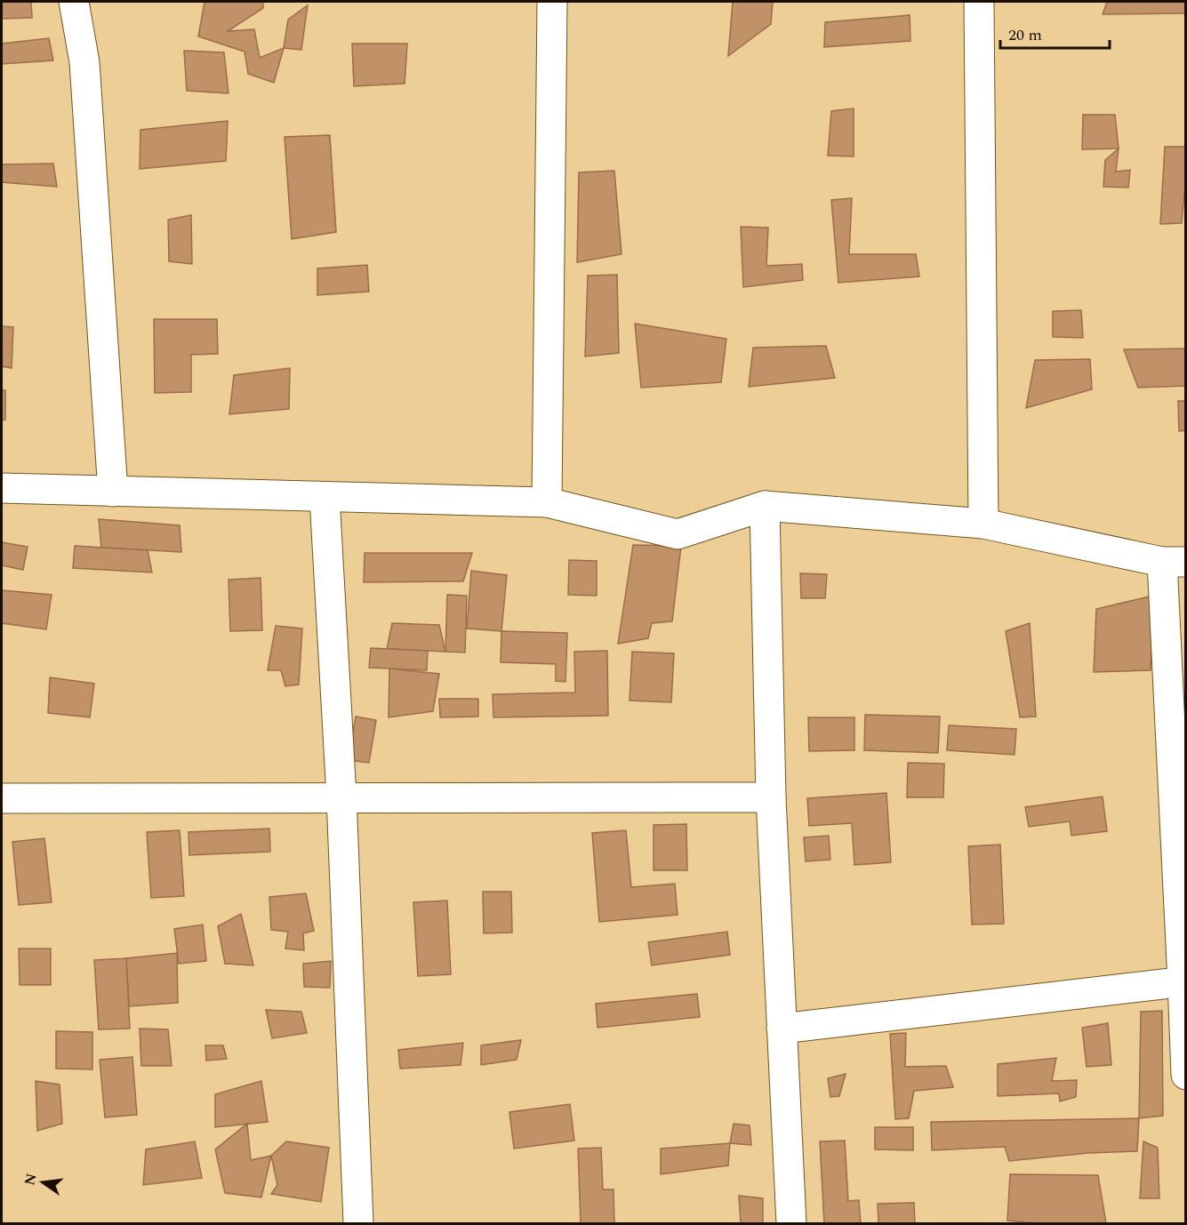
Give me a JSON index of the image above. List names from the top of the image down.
{
  "scale_bar": "20 m",
  "north": "left"
}
